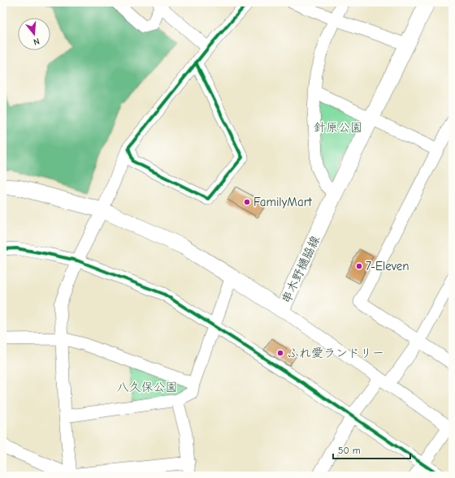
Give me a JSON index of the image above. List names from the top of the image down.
{
  "streets": {
    "main road": ["串木野樋脇線"]
  },
  "parks": ["針原公園", "八久保公園"],
  "places": ["FamilyMart", "7-Eleven", "ふれ愛ランドリー"],
  "scale_bar": "50 m",
  "north": "bottom"
}
